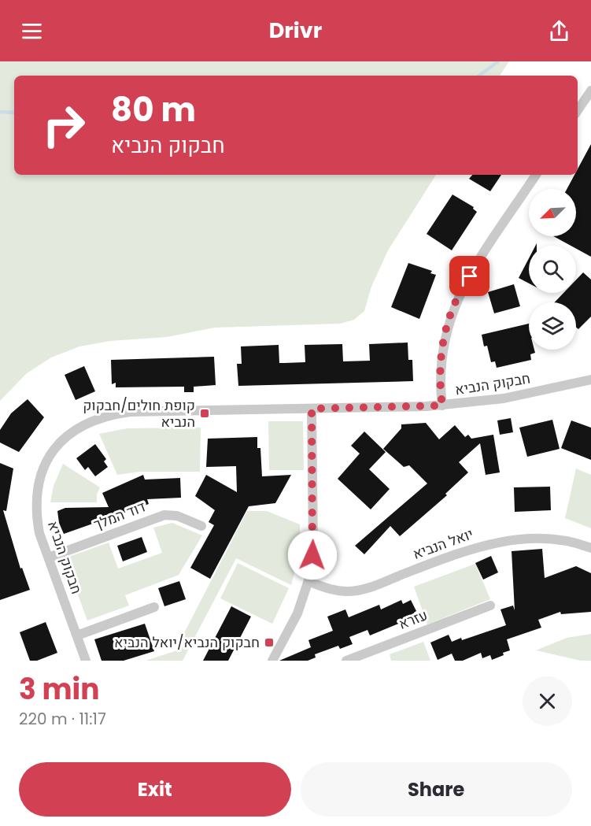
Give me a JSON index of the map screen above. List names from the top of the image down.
{
  "streets": {
    "street": [
      "חבקוק הנביא",
      "דוד המלך",
      "יואל הנביא",
      "עזרא"
    ]
  },
  "crossings": [
    ["חבקוק הנביא", "דוד המלך"]
  ],
  "places": {
    "transit": ["קופת חולים/חבקוק הנביא", "חבקוק הנביא/יואל הנביא"]
  },
  "north": "bottom left",
  "page": {
    "header": "Drivr",
    "turn": ["80 m", "חבקוק הנביא"],
    "heading": ["3 min", "220 m · 11:17"],
    "buttons": ["Exit", "Share"]
  }
}
